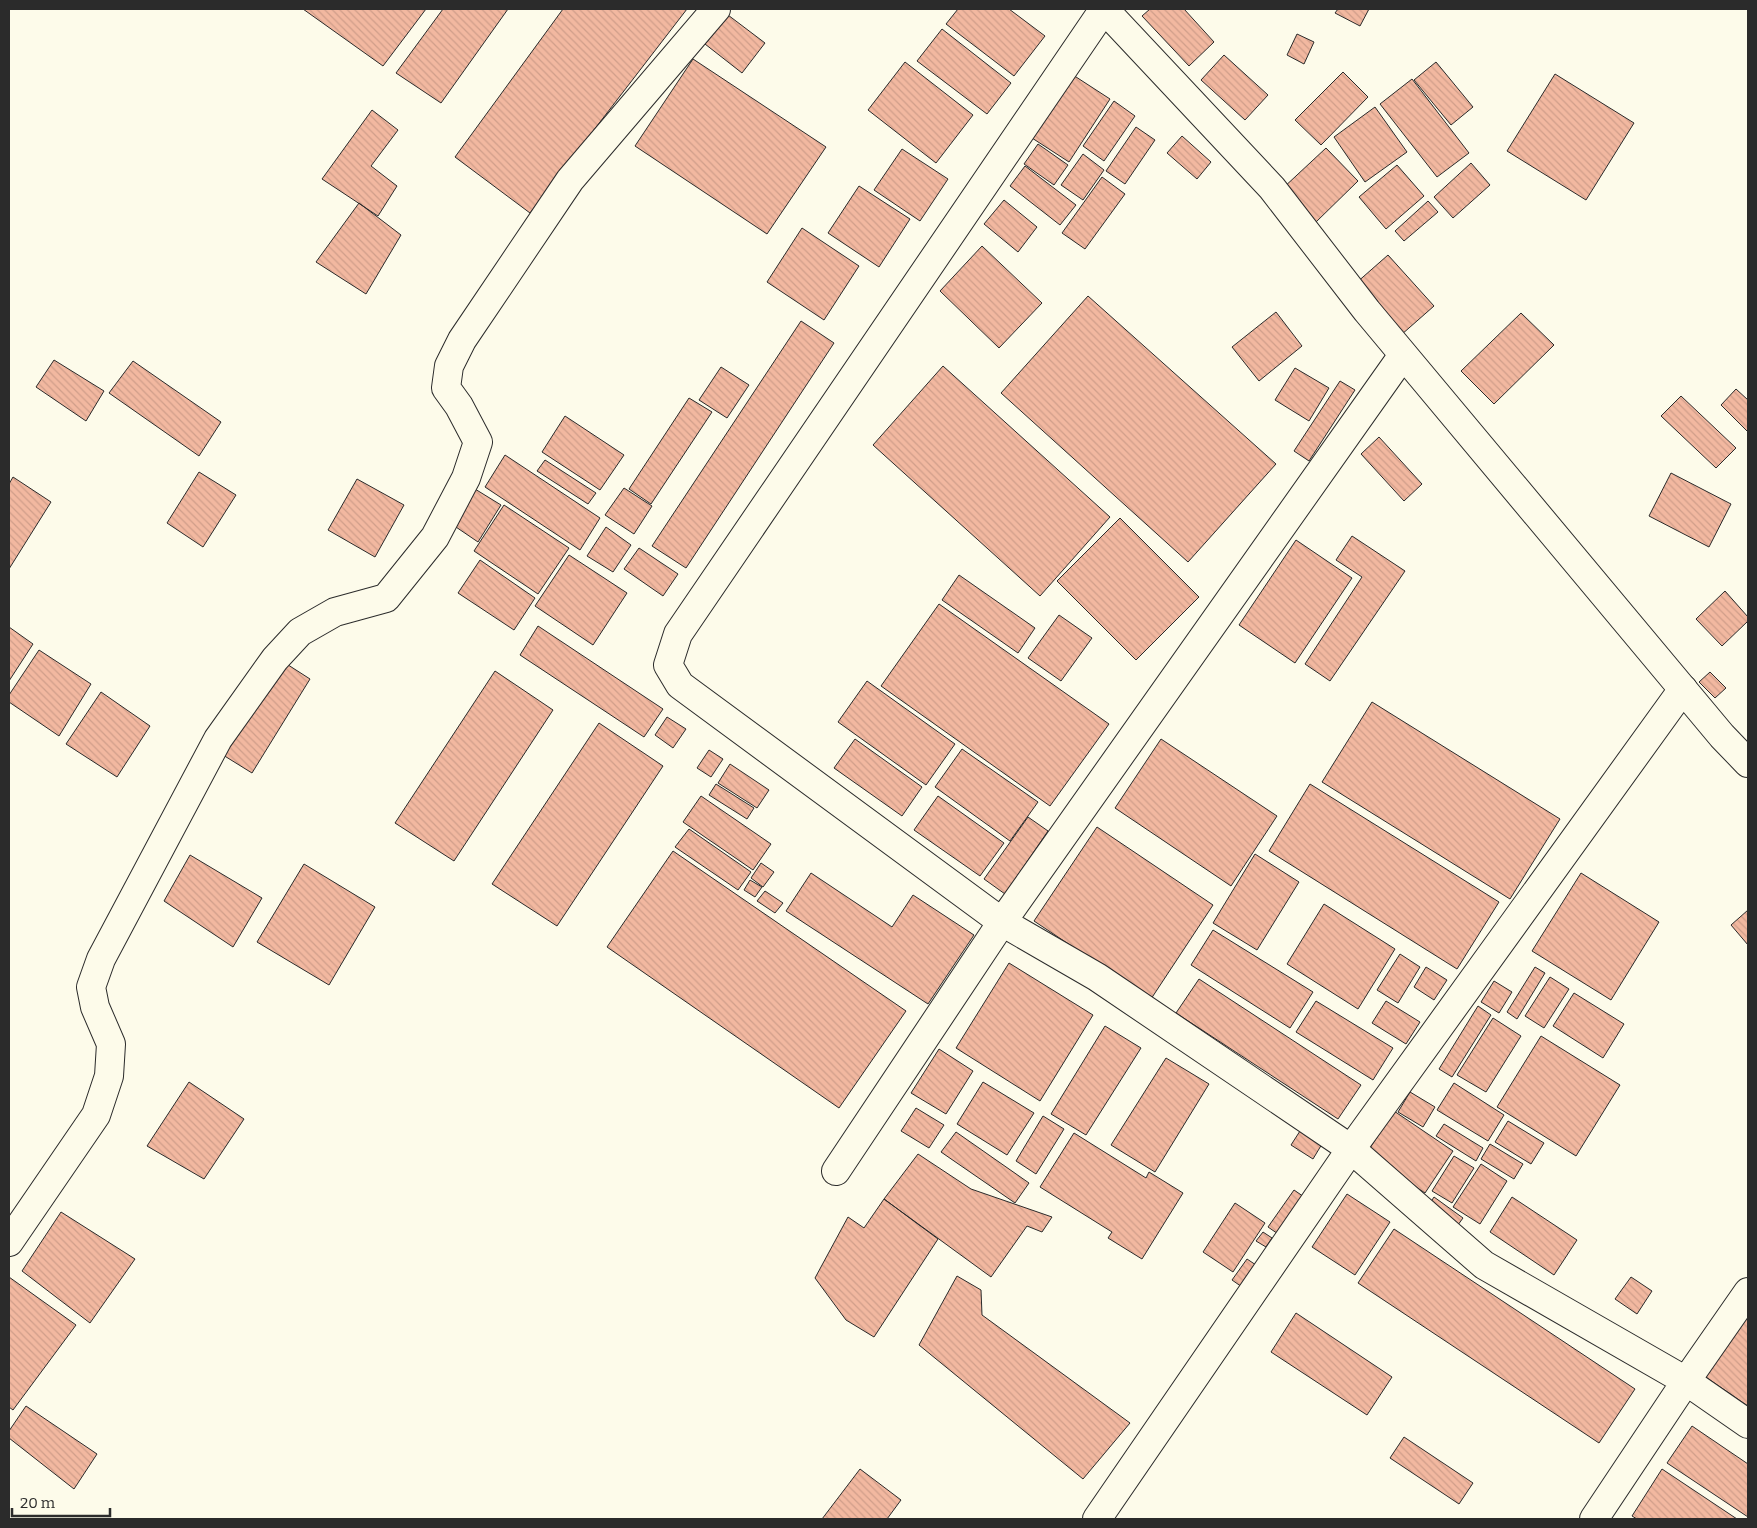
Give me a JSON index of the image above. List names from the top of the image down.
{
  "scale_bar": "20 m"
}
